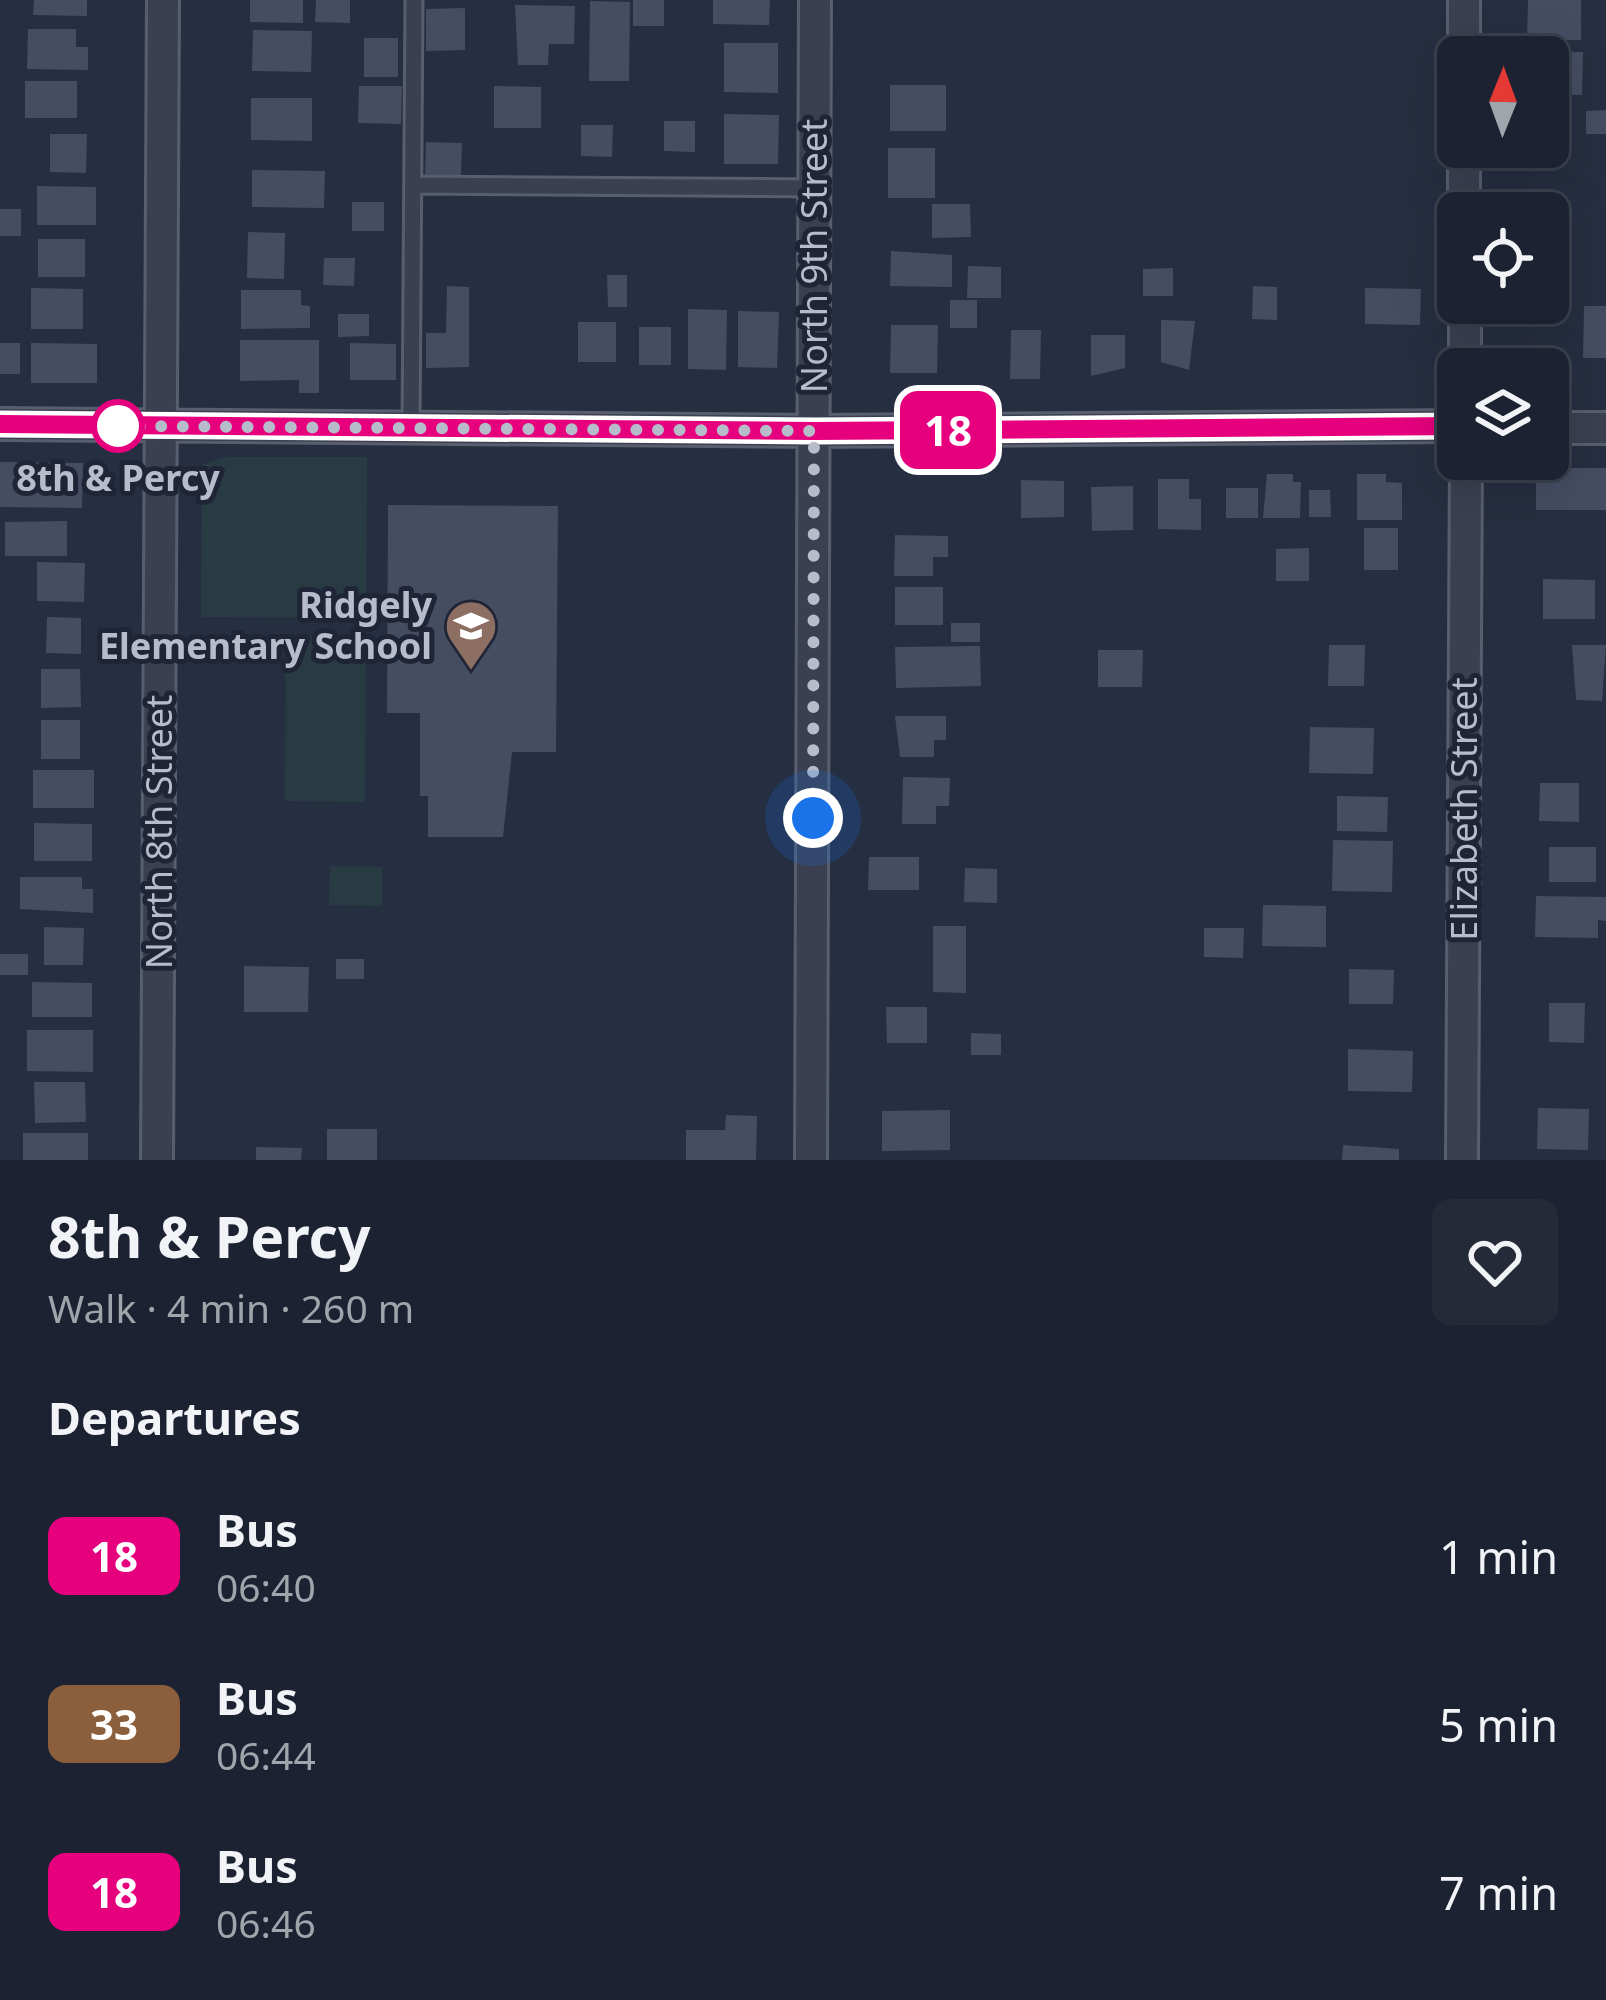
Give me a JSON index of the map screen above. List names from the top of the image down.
{
  "streets": {
    "street": ["North 9th Street", "Elizabeth Street", "North 8th Street"]
  },
  "places": {
    "other": ["8th & Percy"],
    "school or university": ["Ridgely Elementary School"]
  },
  "lines": ["bus line 18"],
  "north": "top",
  "page": {
    "on_map": "18",
    "heading": [
      ["8th & Percy", "Walk · 4 min · 260 m"],
      "Departures"
    ],
    "list": [
      {
        "mark": "18",
        "name": "Bus",
        "note": "06:40",
        "value": "1 min"
      },
      {
        "mark": "33",
        "name": "Bus",
        "note": "06:44",
        "value": "5 min"
      },
      {
        "mark": "18",
        "name": "Bus",
        "note": "06:46",
        "value": "7 min"
      }
    ]
  }
}
